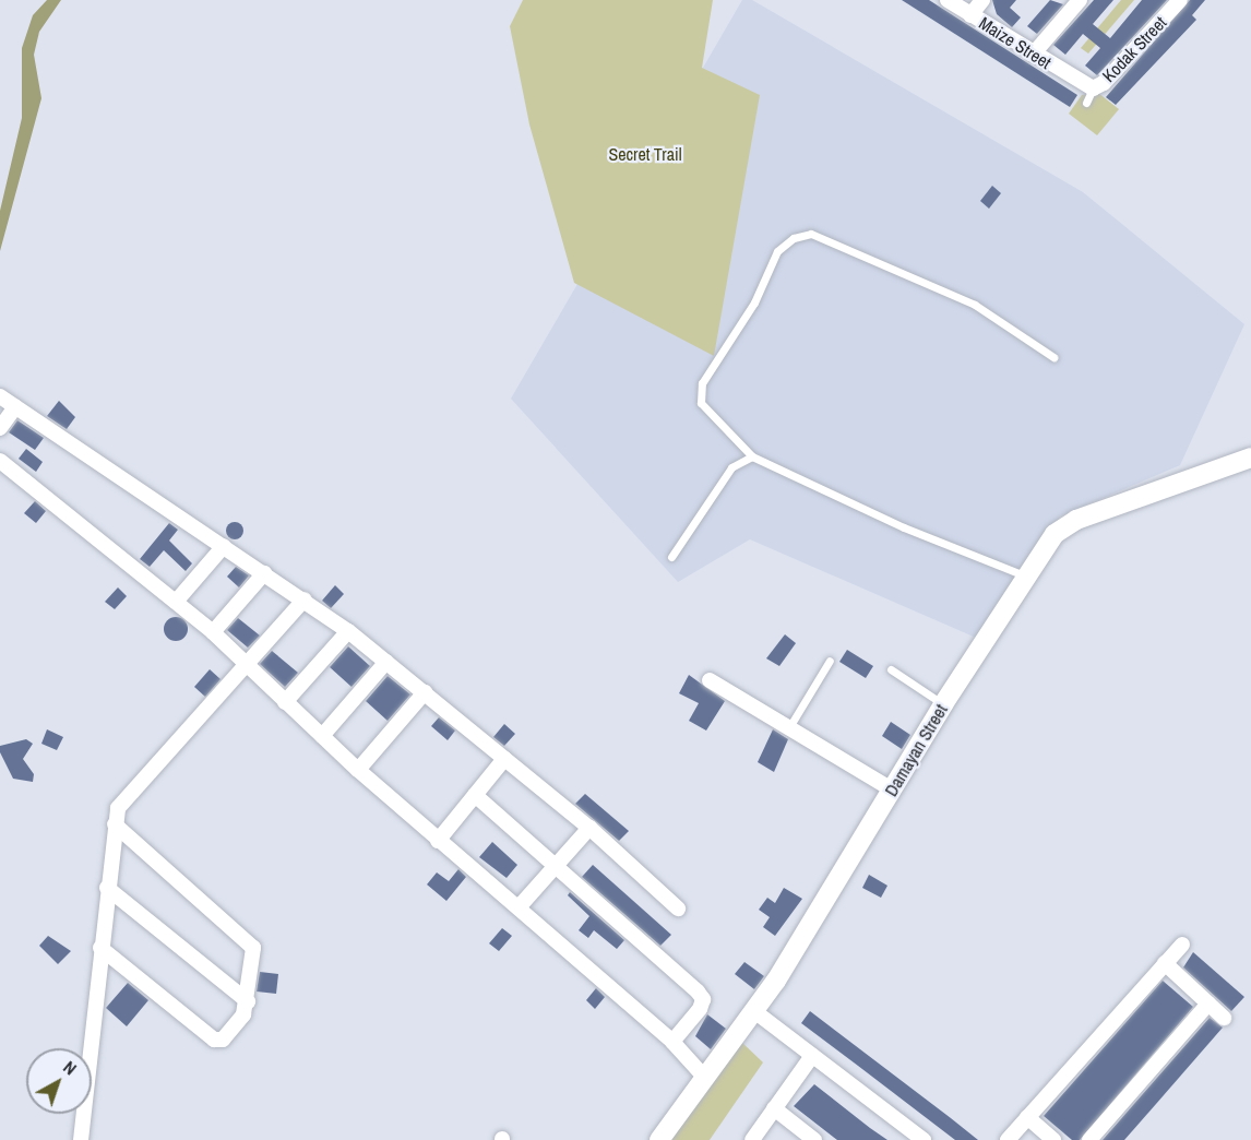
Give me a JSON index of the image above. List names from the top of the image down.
{
  "streets": {
    "street": ["Maize Street", "Kodak Street", "Damayan Street"]
  },
  "crossings": [
    ["Maize Street", "Kodak Street"]
  ],
  "parks": ["Secret Trail"],
  "north": "top right"
}
